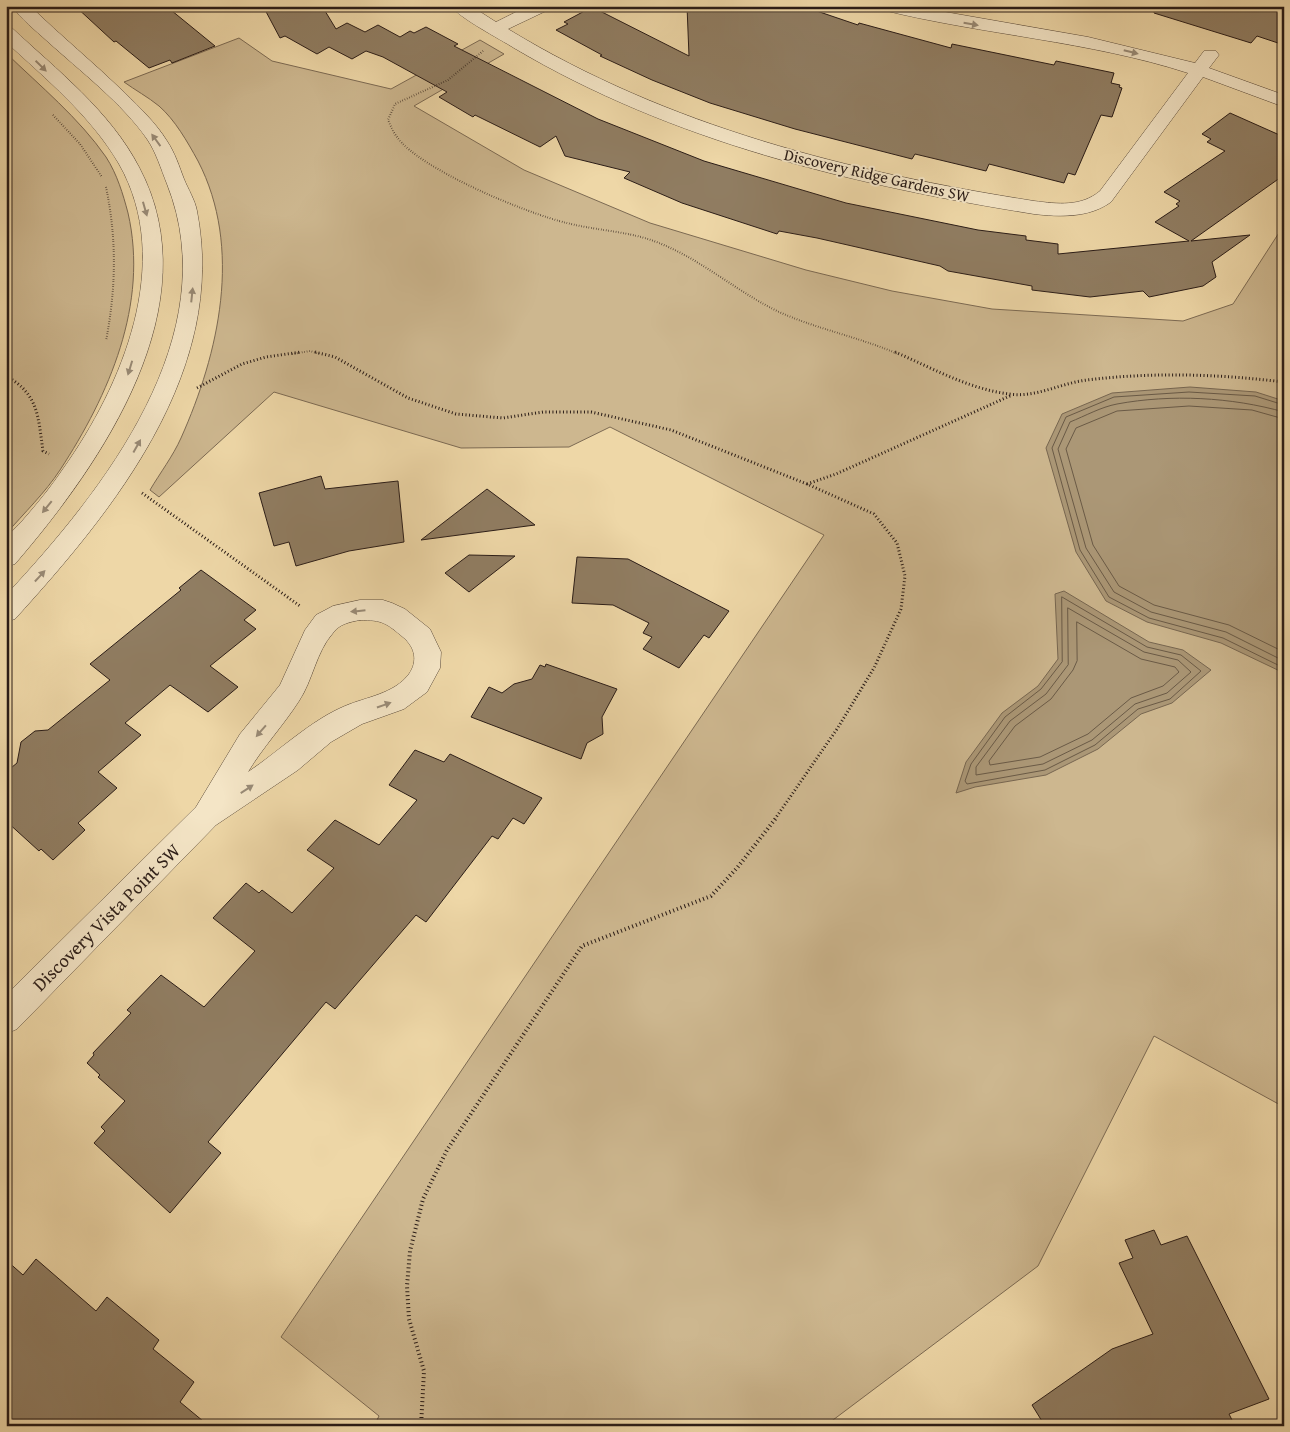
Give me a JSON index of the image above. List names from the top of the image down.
{
  "streets": {
    "street": ["Discovery Ridge Gardens SW", "Discovery Vista Point SW"]
  }
}
